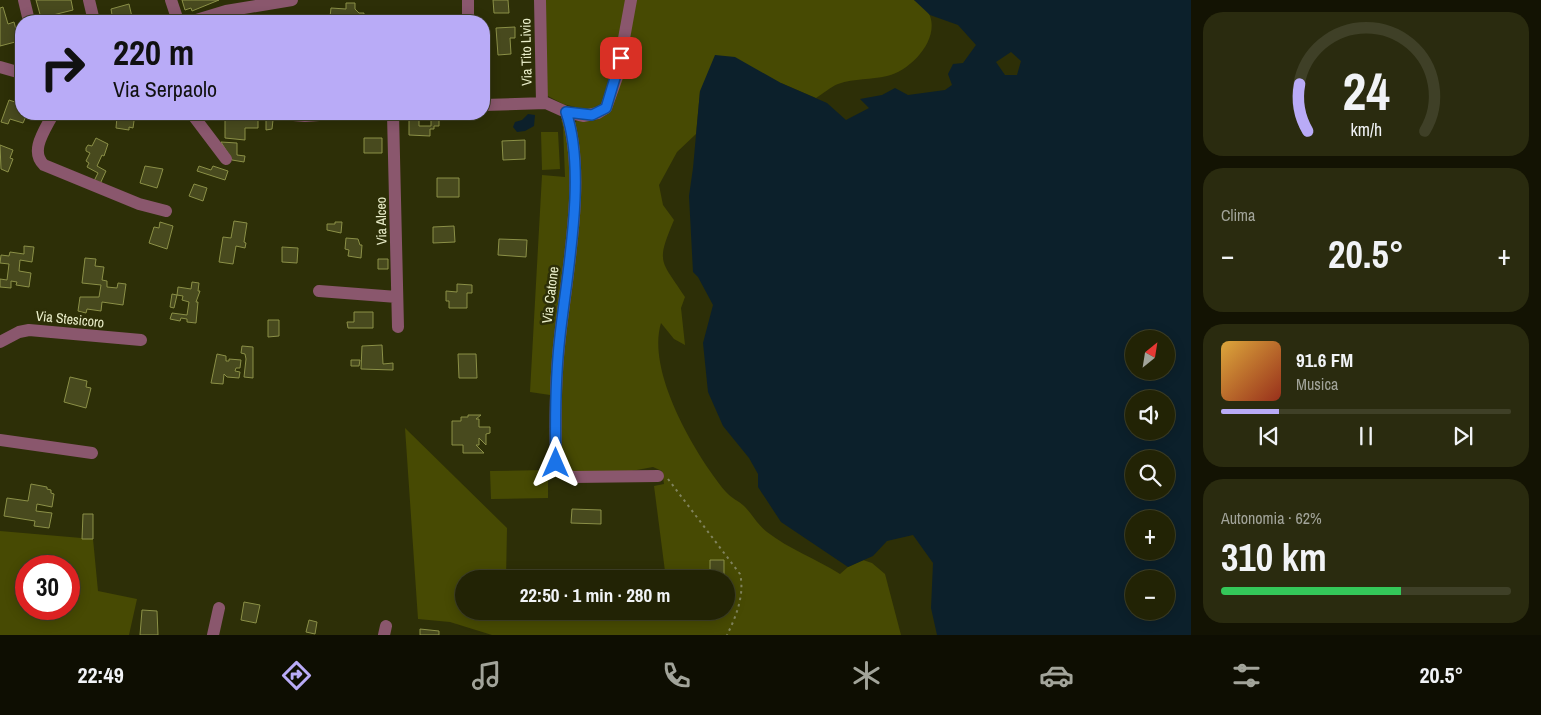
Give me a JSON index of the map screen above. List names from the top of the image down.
{
  "streets": {
    "street": [
      "Via Tito Livio",
      "Via Alceo",
      "Via Catone",
      "Via Stesicoro"
    ]
  },
  "north": "top right",
  "page": {
    "turn": ["220 m", "Via Serpaolo"],
    "tile": [
      "Clima",
      ["Autonomia · 62%", "310 km"]
    ],
    "heat": ["−", "20.5°", "+"],
    "map_buttons": ["+", "−"],
    "song": ["91.6 FM", "Musica"],
    "limit": "30",
    "trip": "22:50 · 1 min · 280 m",
    "tabs": ["22:49", "20.5°"],
    "gauge": ["24", "km/h"]
  }
}
